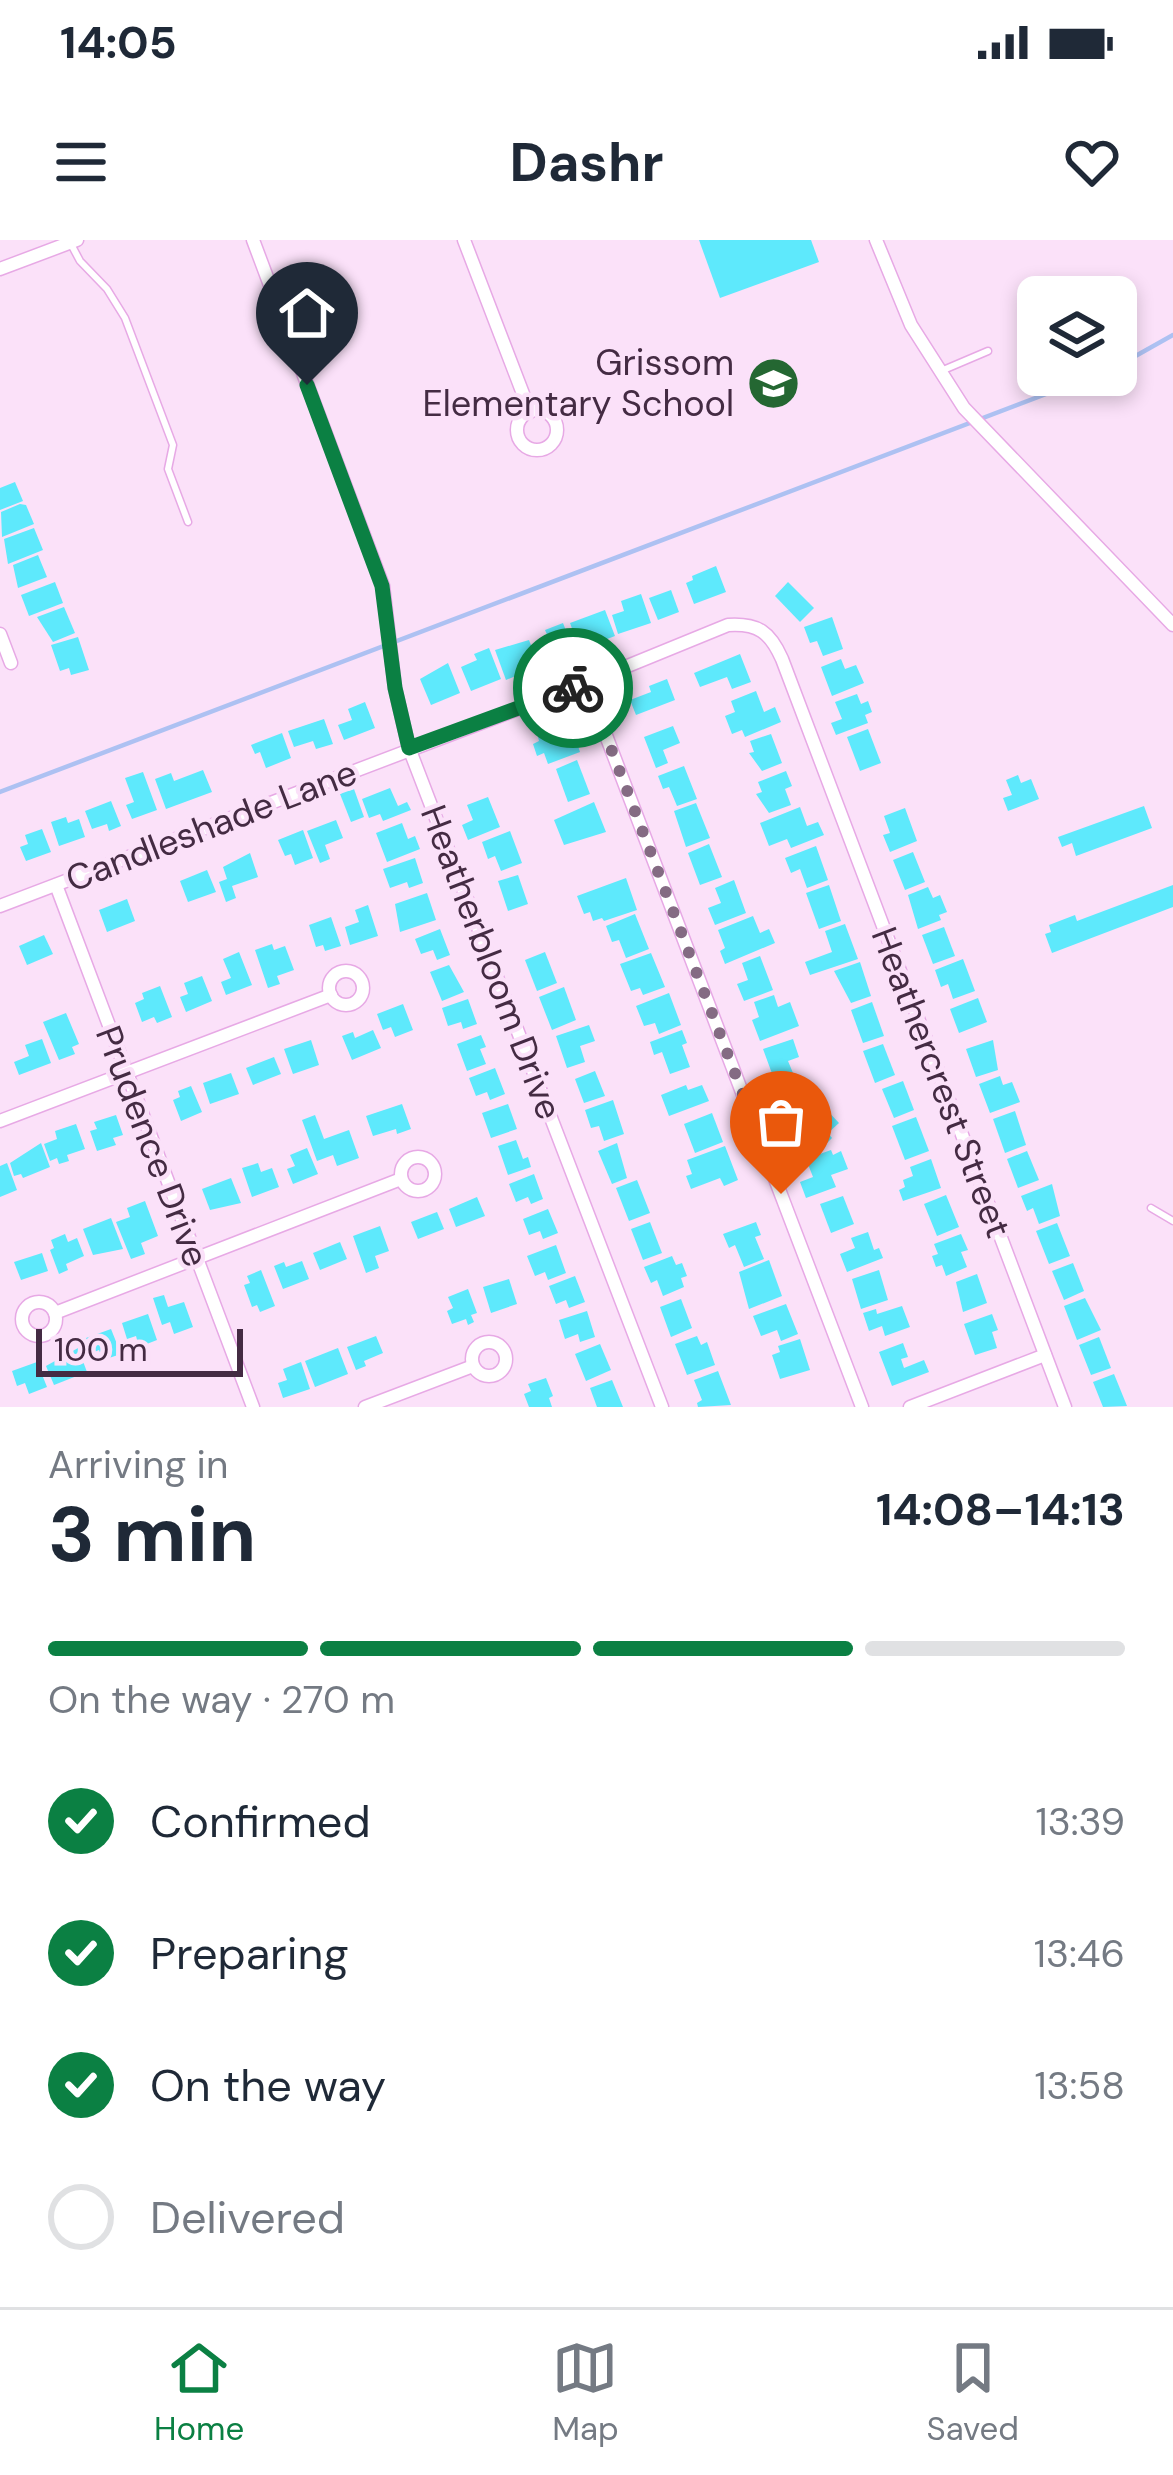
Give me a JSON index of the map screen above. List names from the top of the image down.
{
  "streets": {
    "street": [
      "Candleshade Lane",
      "Heatherbloom Drive",
      "Heathercrest Street",
      "Prudence Drive"
    ]
  },
  "crossings": [
    ["Candleshade Lane", "Heatherbloom Drive"],
    ["Candleshade Lane", "Heathercrest Street"],
    ["Candleshade Lane", "Prudence Drive"]
  ],
  "places": {
    "school or university": ["Grissom Elementary School"]
  },
  "scale_bar": "100 m",
  "page": {
    "status": "14:05",
    "header": "Dashr",
    "scale": "100 m",
    "heading": ["3 min", "Arriving in", "14:08–14:13"],
    "bar": "On the way · 270 m",
    "list": [
      ["Confirmed", "13:39"],
      ["Preparing", "13:46"],
      ["On the way", "13:58"],
      "Delivered"
    ],
    "tabs": ["Home", "Map", "Saved"]
  }
}
